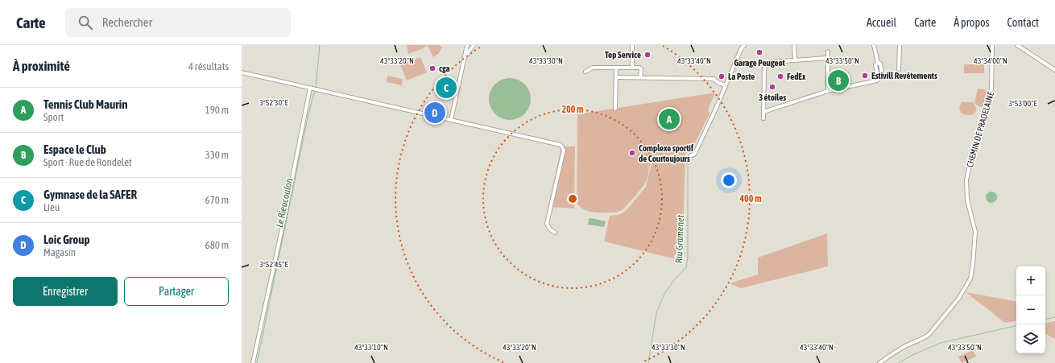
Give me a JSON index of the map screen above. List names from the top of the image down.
{
  "streets": {
    "street": ["CHEMIN DE PRADELAINE"]
  },
  "water": ["Le Rieucoulon", "Riu Gramenet"],
  "places": [
    "Garage Peugeot",
    "Top Service",
    "cga",
    "Estivill Revêtements",
    "La Poste",
    "FedEx",
    "3 étoiles",
    "Complexe sportif de Courtoujours"
  ],
  "page": {
    "header": "Carte",
    "search": "Rechercher",
    "nav": [
      "Accueil",
      "Carte",
      "À propos",
      "Contact"
    ],
    "heading": ["À proximité", "4 résultats"],
    "pins": [
      "B",
      "C",
      "D",
      "A"
    ],
    "list": [
      {
        "mark": "A",
        "name": "Tennis Club Maurin",
        "note": "Sport",
        "value": "190 m"
      },
      {
        "mark": "B",
        "name": "Espace le Club",
        "note": "Sport · Rue de Rondelet",
        "value": "330 m"
      },
      {
        "mark": "C",
        "name": "Gymnase de la SAFER",
        "note": "Lieu",
        "value": "670 m"
      },
      {
        "mark": "D",
        "name": "Loic Group",
        "note": "Magasin",
        "value": "680 m"
      }
    ],
    "map_buttons": ["+", "−"],
    "buttons": ["Enregistrer", "Partager"]
  },
  "coordinates": [
    "43°33'20\"N",
    "43°33'30\"N",
    "43°33'40\"N",
    "43°33'50\"N",
    "43°34'00\"N",
    "3°52'30\"E",
    "3°53'00\"E",
    "3°52'45\"E",
    "43°33'10\"N"
  ],
  "rings": ["200 m", "400 m"]
}
